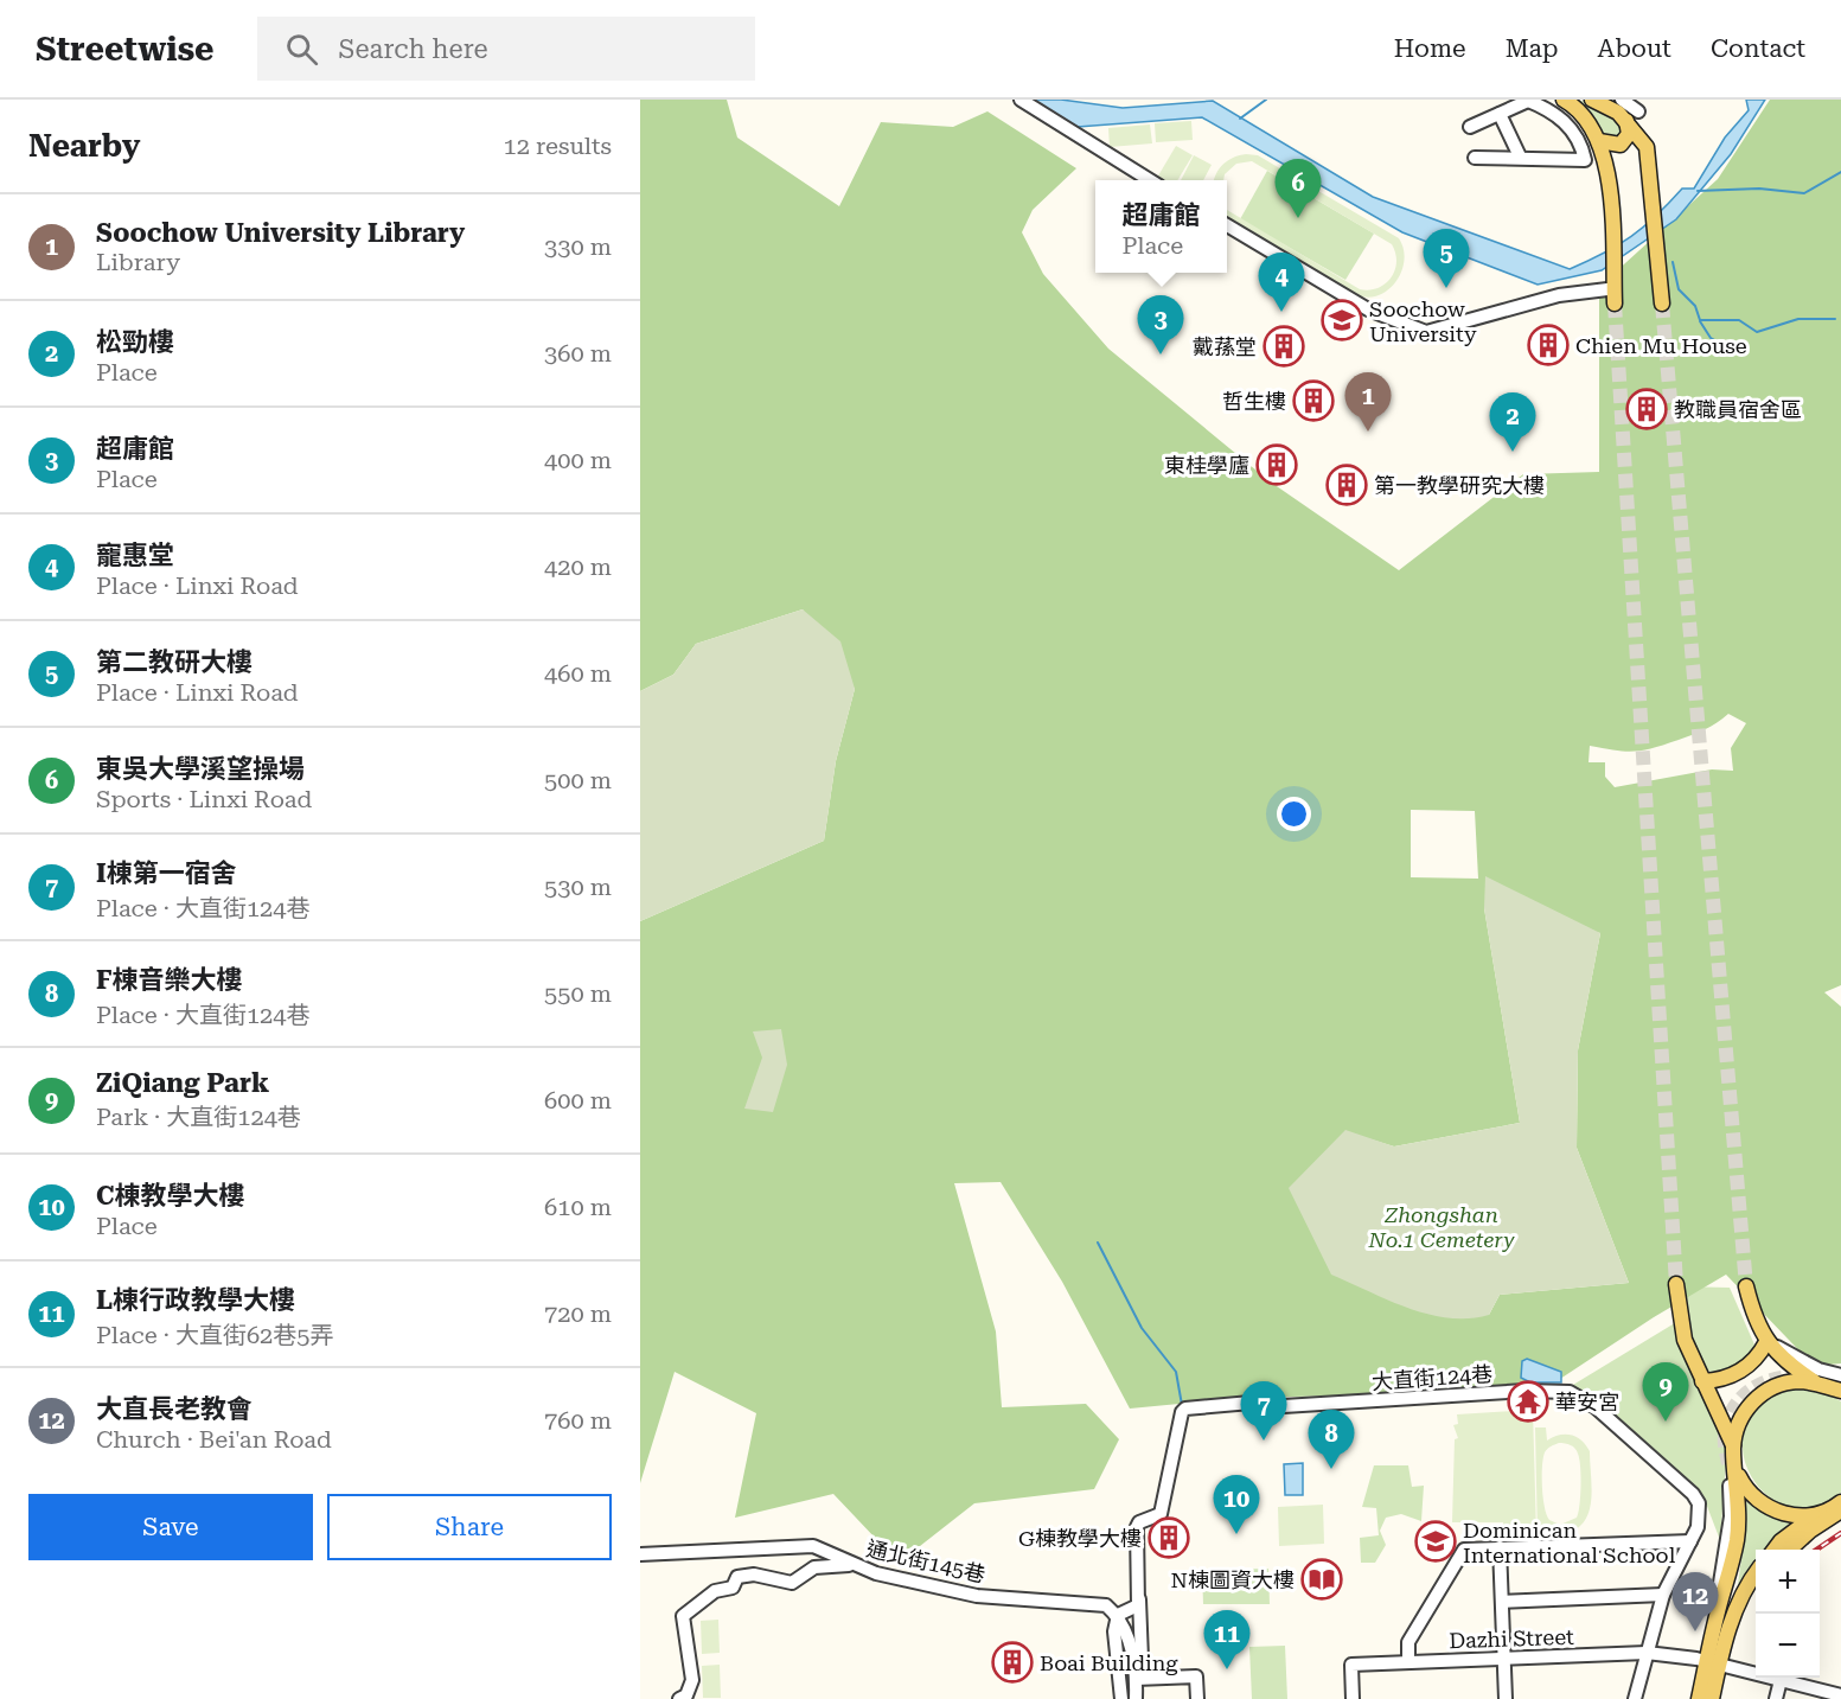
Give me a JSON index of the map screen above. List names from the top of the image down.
{
  "streets": {
    "street": ["大直街124巷", "通北街145巷", "Dazhi Street"]
  },
  "crossings": [
    ["大直街124巷", "Dazhi Street"]
  ],
  "parks": ["Zhongshan No.1 Cemetery"],
  "places": {
    "school or university": ["Soochow University", "Dominican International School"],
    "building": [
      "Chien Mu House",
      "戴蓀堂",
      "哲生樓",
      "教職員宿舍區",
      "東桂學廬",
      "第一教學研究大樓",
      "G棟教學大樓",
      "Boai Building"
    ],
    "temple": ["華安宮"],
    "library": ["N棟圖資大樓"]
  },
  "page": {
    "header": "Streetwise",
    "search": "Search here",
    "nav": [
      "Home",
      "Map",
      "About",
      "Contact"
    ],
    "heading": ["Nearby", "12 results"],
    "pins": [
      "6",
      "5",
      "4",
      "3",
      "1",
      "2",
      "9",
      "7",
      "8",
      "10",
      "12",
      "11"
    ],
    "popup": ["超庸館", "Place"],
    "list": [
      {
        "mark": "1",
        "name": "Soochow University Library",
        "note": "Library",
        "value": "330 m"
      },
      {
        "mark": "2",
        "name": "松勁樓",
        "note": "Place",
        "value": "360 m"
      },
      {
        "mark": "3",
        "name": "超庸館",
        "note": "Place",
        "value": "400 m"
      },
      {
        "mark": "4",
        "name": "寵惠堂",
        "note": "Place · Linxi Road",
        "value": "420 m"
      },
      {
        "mark": "5",
        "name": "第二教研大樓",
        "note": "Place · Linxi Road",
        "value": "460 m"
      },
      {
        "mark": "6",
        "name": "東吳大學溪望操場",
        "note": "Sports · Linxi Road",
        "value": "500 m"
      },
      {
        "mark": "7",
        "name": "I棟第一宿舍",
        "note": "Place · 大直街124巷",
        "value": "530 m"
      },
      {
        "mark": "8",
        "name": "F棟音樂大樓",
        "note": "Place · 大直街124巷",
        "value": "550 m"
      },
      {
        "mark": "9",
        "name": "ZiQiang Park",
        "note": "Park · 大直街124巷",
        "value": "600 m"
      },
      {
        "mark": "10",
        "name": "C棟教學大樓",
        "note": "Place",
        "value": "610 m"
      },
      {
        "mark": "11",
        "name": "L棟行政教學大樓",
        "note": "Place · 大直街62巷5弄",
        "value": "720 m"
      },
      {
        "mark": "12",
        "name": "大直長老教會",
        "note": "Church · Bei'an Road",
        "value": "760 m"
      }
    ],
    "buttons": ["Save", "Share"],
    "map_buttons": ["+", "−"]
  }
}
